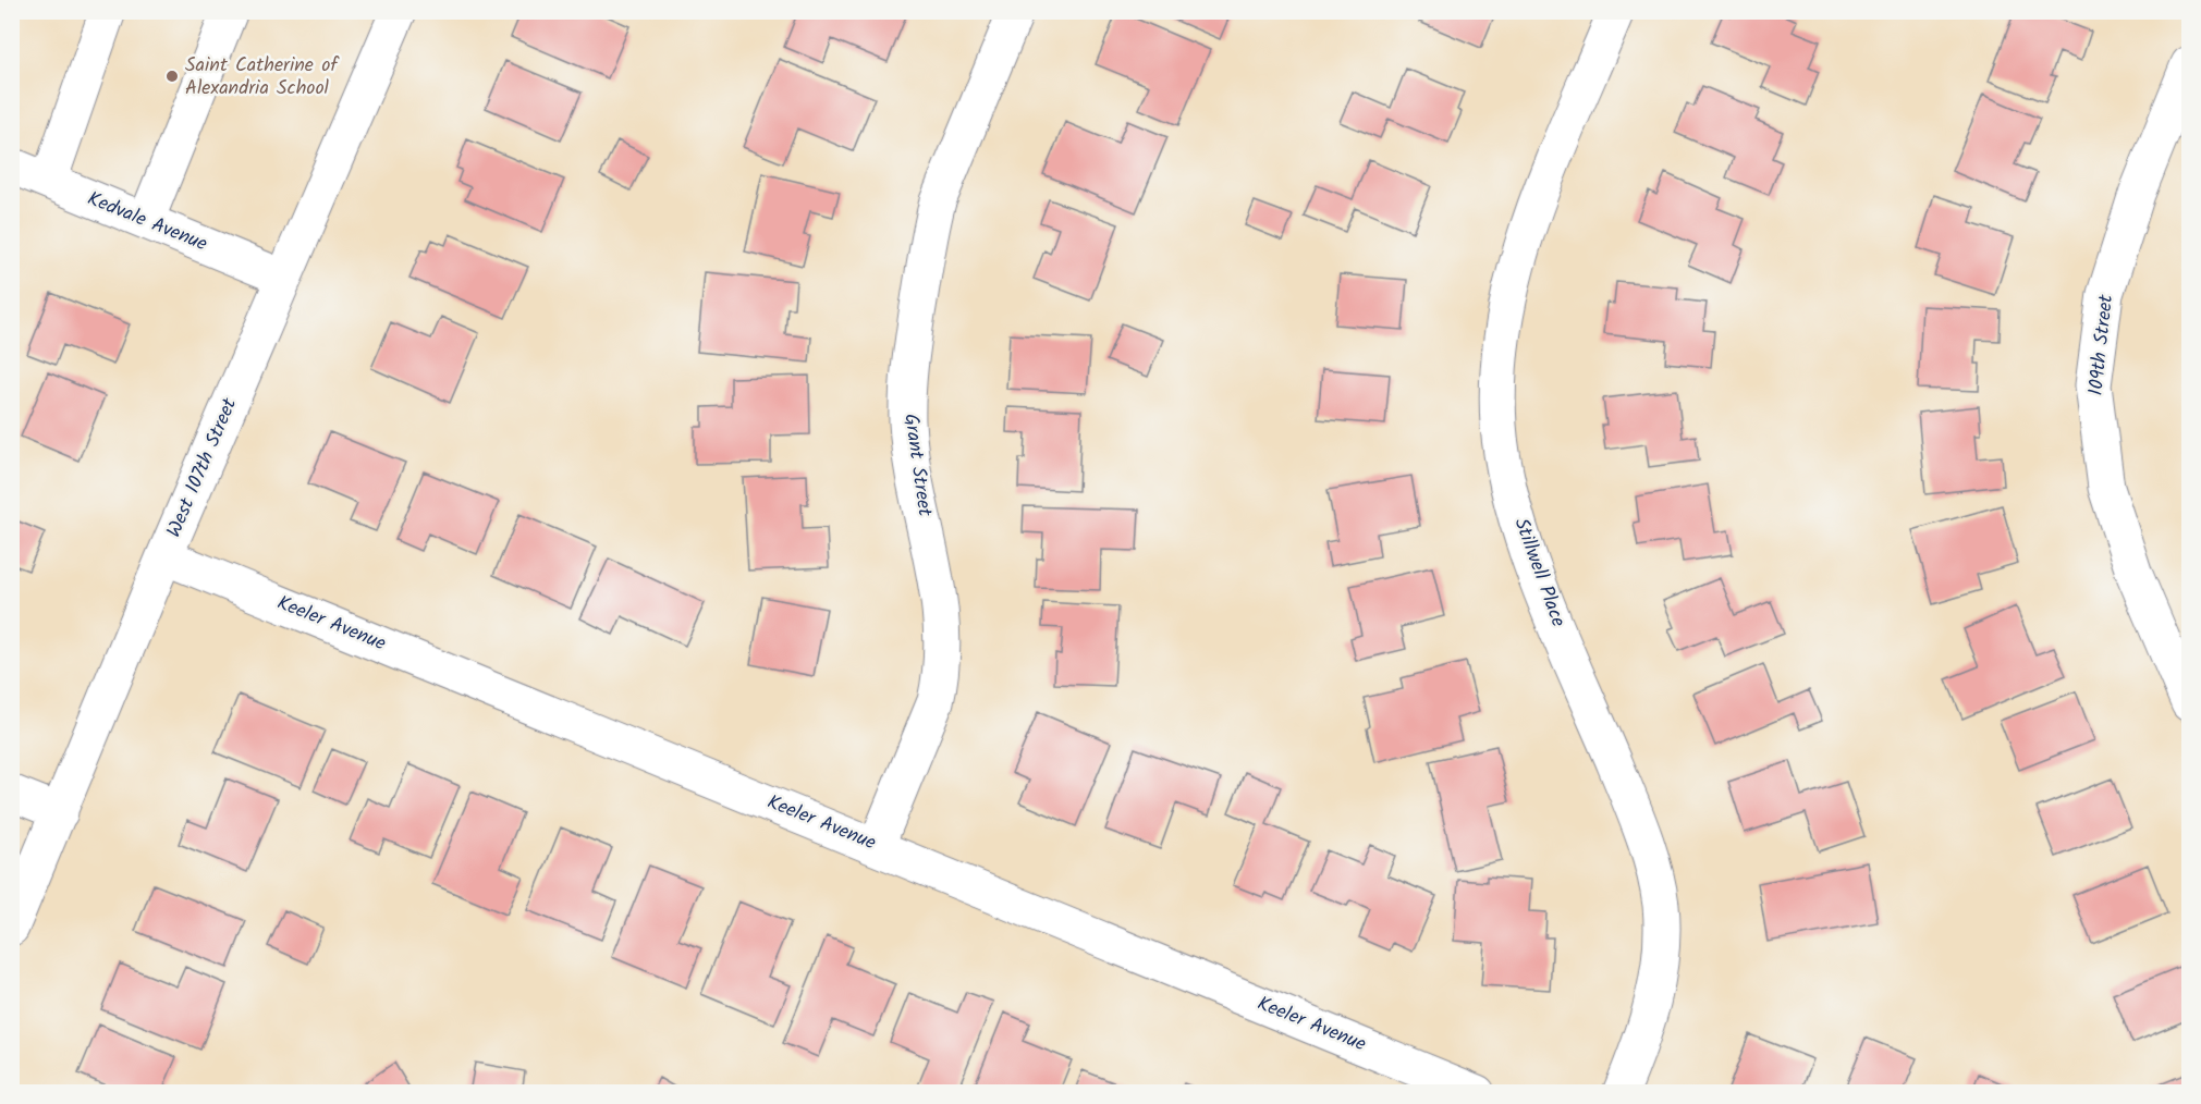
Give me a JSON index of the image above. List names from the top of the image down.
{
  "streets": {
    "street": [
      "Kedvale Avenue",
      "109th Street",
      "Grant Street",
      "West 107th Street",
      "Stillwell Place",
      "Keeler Avenue"
    ]
  },
  "crossings": [
    ["Kedvale Avenue", "West 107th Street"],
    ["Grant Street", "Keeler Avenue"],
    ["West 107th Street", "Keeler Avenue"]
  ],
  "places": ["Saint Catherine of Alexandria School"]
}
